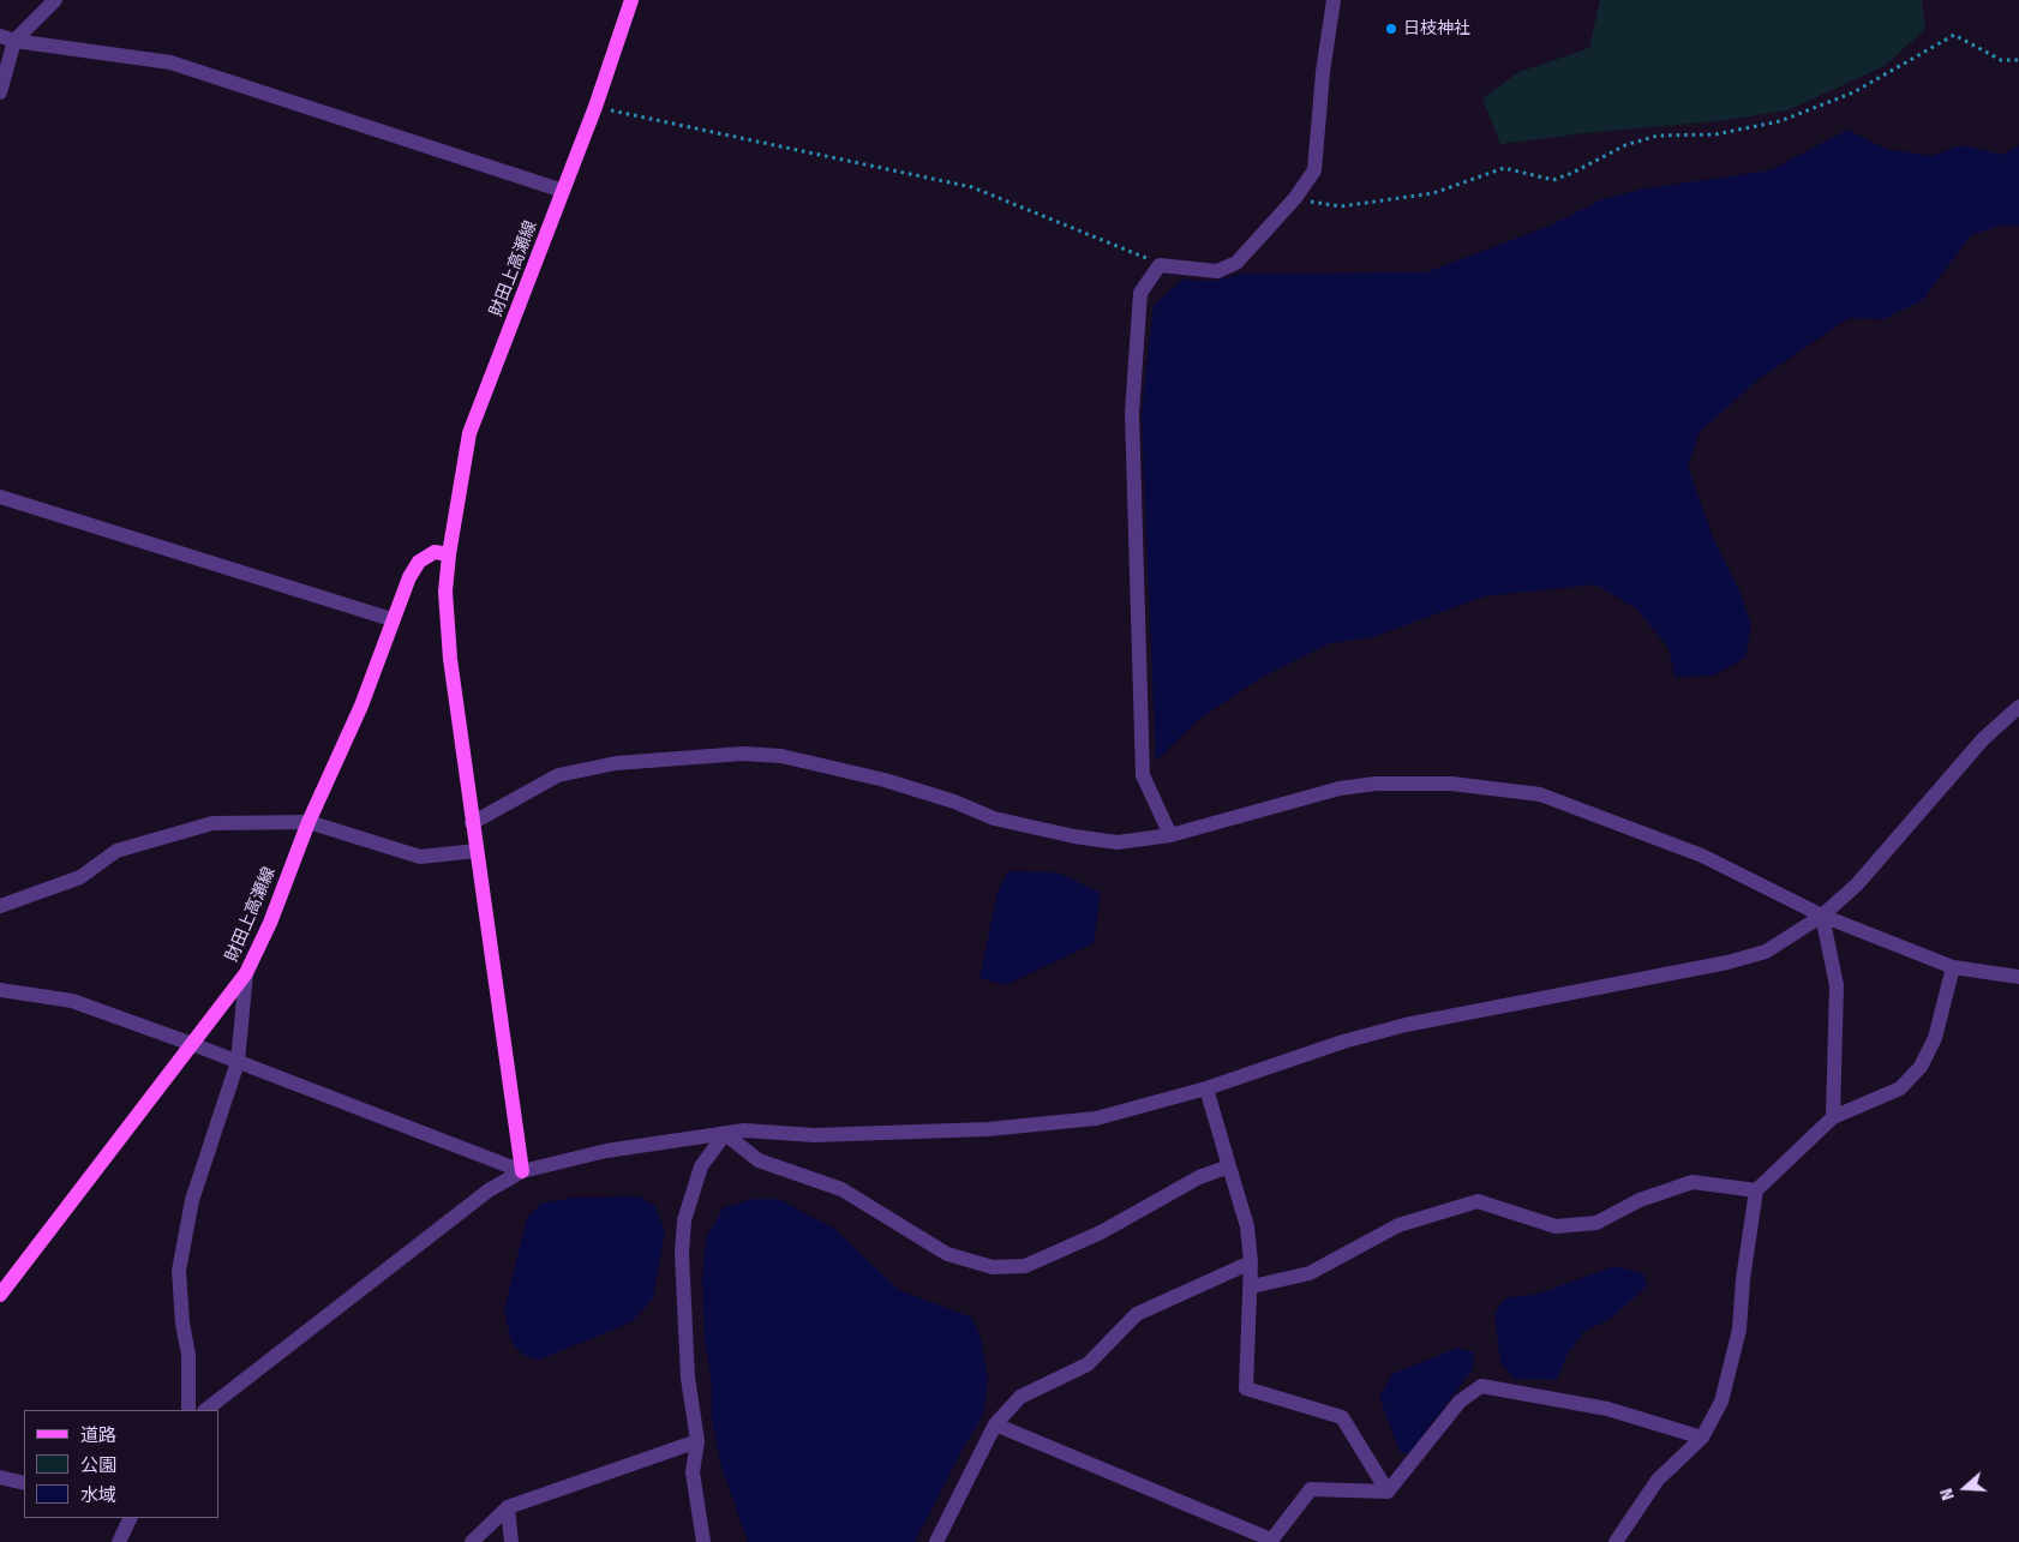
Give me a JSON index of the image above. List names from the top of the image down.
{
  "streets": {
    "main road": ["財田上高瀬線"]
  },
  "places": ["日枝神社"],
  "legend": ["道路", "公園", "水域"],
  "north": "left"
}
